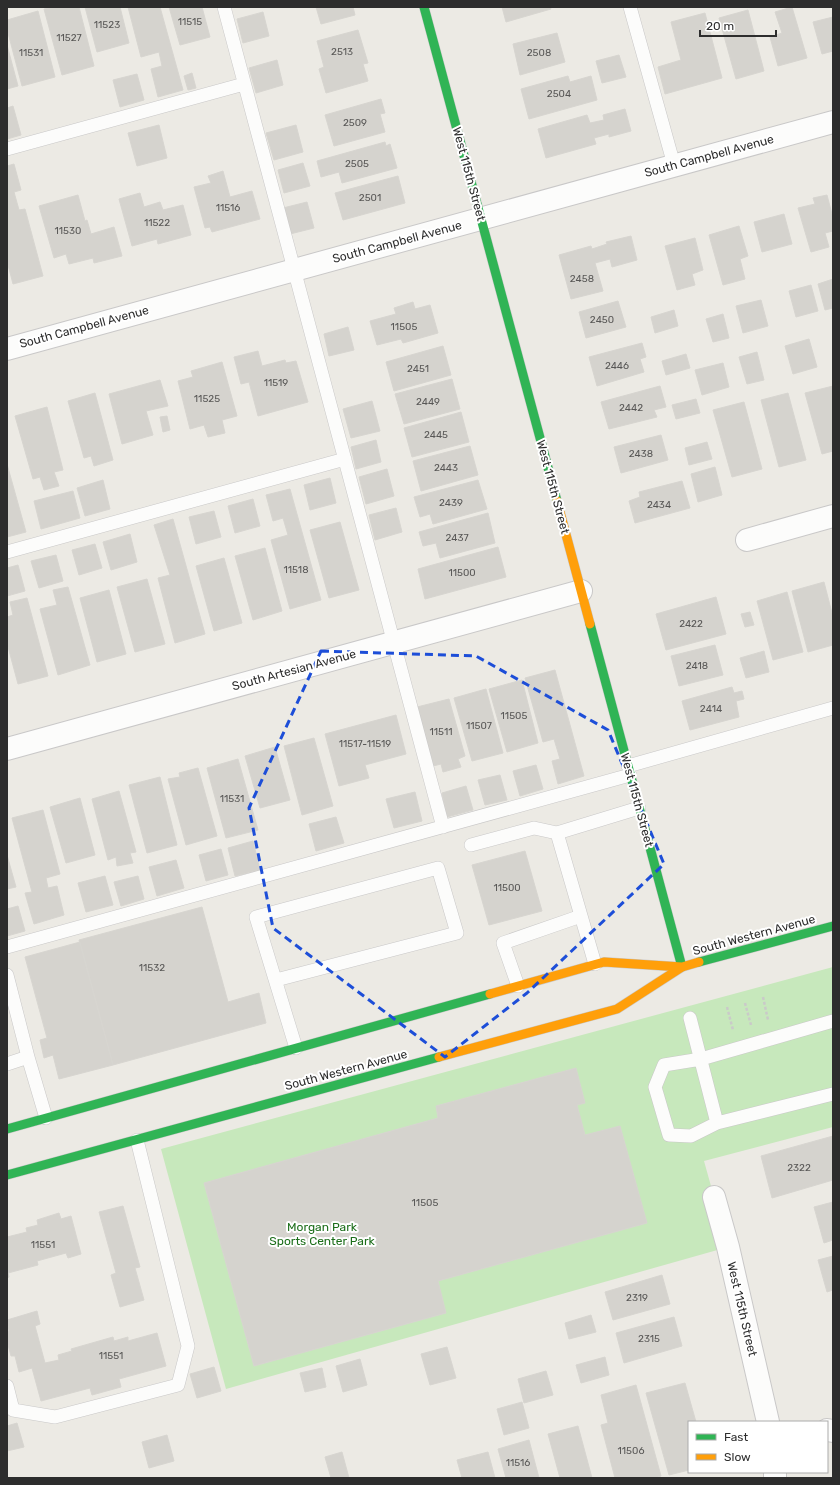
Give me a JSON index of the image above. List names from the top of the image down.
{
  "streets": {
    "main road": ["West 115th Street", "South Western Avenue"],
    "street": ["South Campbell Avenue", "South Artesian Avenue"]
  },
  "crossings": [
    ["South Campbell Avenue", "West 115th Street"],
    ["West 115th Street", "South Artesian Avenue"],
    ["West 115th Street", "South Western Avenue"]
  ],
  "parks": ["Morgan Park Sports Center Park"],
  "house_numbers": [
    "11515",
    "11523",
    "11527",
    "2513",
    "11531",
    "2508",
    "2504",
    "2509",
    "2505",
    "2501",
    "11516",
    "11522",
    "11530",
    "2458",
    "2450",
    "11505",
    "2446",
    "2451",
    "11519",
    "11525",
    "2449",
    "2442",
    "2445",
    "2438",
    "2443",
    "2439",
    "2434",
    "2437",
    "11518",
    "11500",
    "2422",
    "2418",
    "2414",
    "11505",
    "11507",
    "11511",
    "11517-11519",
    "11531",
    "11500",
    "11532",
    "2322",
    "11505",
    "11551",
    "2319",
    "2315",
    "11551",
    "11506",
    "11516"
  ],
  "legend": ["Fast", "Slow"],
  "scale_bar": "20 m"
}
